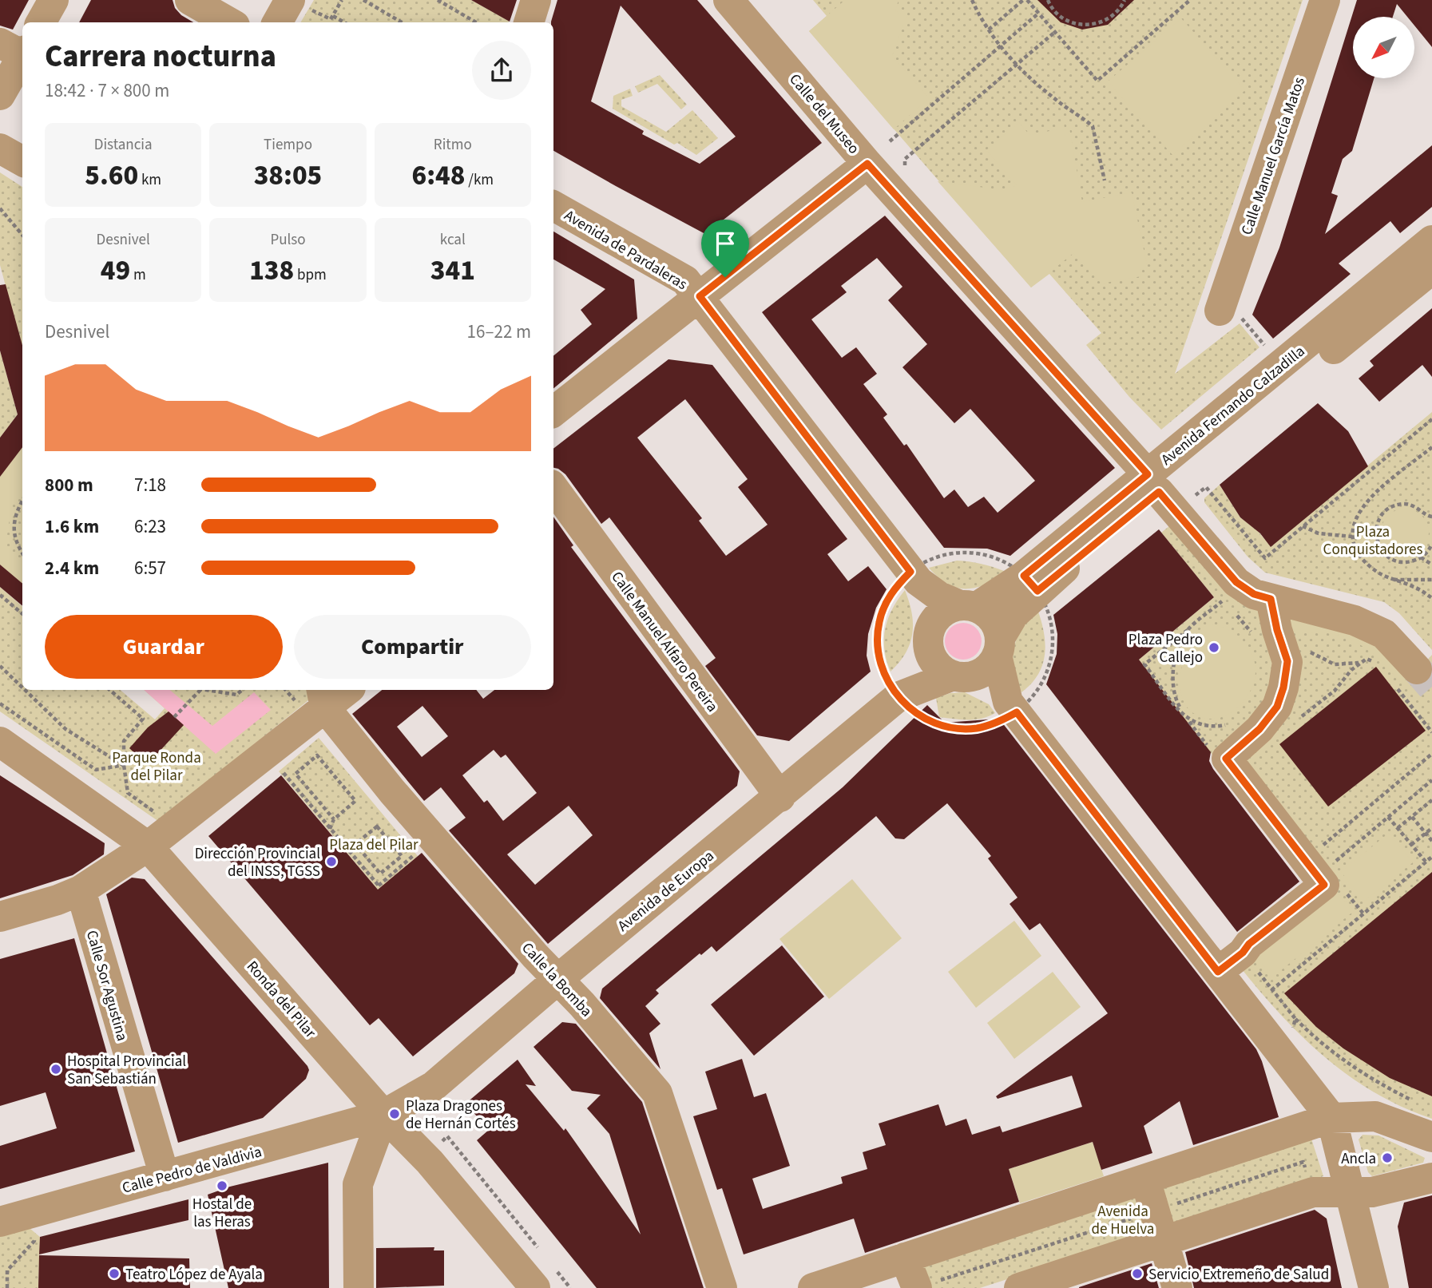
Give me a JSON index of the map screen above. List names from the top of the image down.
{
  "streets": {
    "street": [
      "Calle del Museo",
      "Calle Manuel García Matos",
      "Avenida de Pardaleras",
      "Avenida Fernando Calzadilla",
      "Calle Manuel Alfaro Pereira",
      "Avenida de Europa",
      "Calle la Bomba",
      "Calle Sor Agustina",
      "Ronda del Pilar",
      "Calle Pedro de Valdivia"
    ]
  },
  "crossings": [
    ["Calle del Museo", "Avenida Fernando Calzadilla"],
    ["Avenida de Pardaleras", "Avenida Fernando Calzadilla"],
    ["Avenida de Pardaleras", "Avenida de Europa"],
    ["Avenida Fernando Calzadilla", "Avenida de Europa"],
    ["Calle Manuel Alfaro Pereira", "Avenida de Europa"],
    ["Avenida de Europa", "Calle la Bomba"],
    ["Avenida de Europa", "Ronda del Pilar"],
    ["Avenida de Europa", "Calle Pedro de Valdivia"],
    ["Calle Sor Agustina", "Calle Pedro de Valdivia"],
    ["Ronda del Pilar", "Calle Pedro de Valdivia"]
  ],
  "parks": [
    "Plaza Conquistadores",
    "Parque Ronda del Pilar",
    "Plaza del Pilar",
    "Avenida de Huelva"
  ],
  "places": [
    "Plaza Pedro Callejo",
    "Dirección Provincial del INSS, TGSS",
    "Hospital Provincial San Sebastián",
    "Plaza Dragones de Hernán Cortés",
    "Ancla",
    "Hostal de las Heras",
    "Teatro López de Ayala",
    "Servicio Extremeño de Salud"
  ],
  "north": "bottom left",
  "page": {
    "heading": ["Carrera nocturna", "18:42 · 7 × 800 m"],
    "stats": [
      ["Distancia", "5.60 km"],
      ["Tiempo", "38:05"],
      ["Ritmo", "6:48 /km"],
      ["Desnivel", "49 m"],
      ["Pulso", "138 bpm"],
      ["kcal", "341"]
    ],
    "chart": ["Desnivel", "16–22 m"],
    "list": [
      {
        "name": "800 m",
        "note": "7:18"
      },
      {
        "name": "1.6 km",
        "note": "6:23"
      },
      {
        "name": "2.4 km",
        "note": "6:57"
      }
    ],
    "buttons": ["Guardar", "Compartir"]
  }
}
